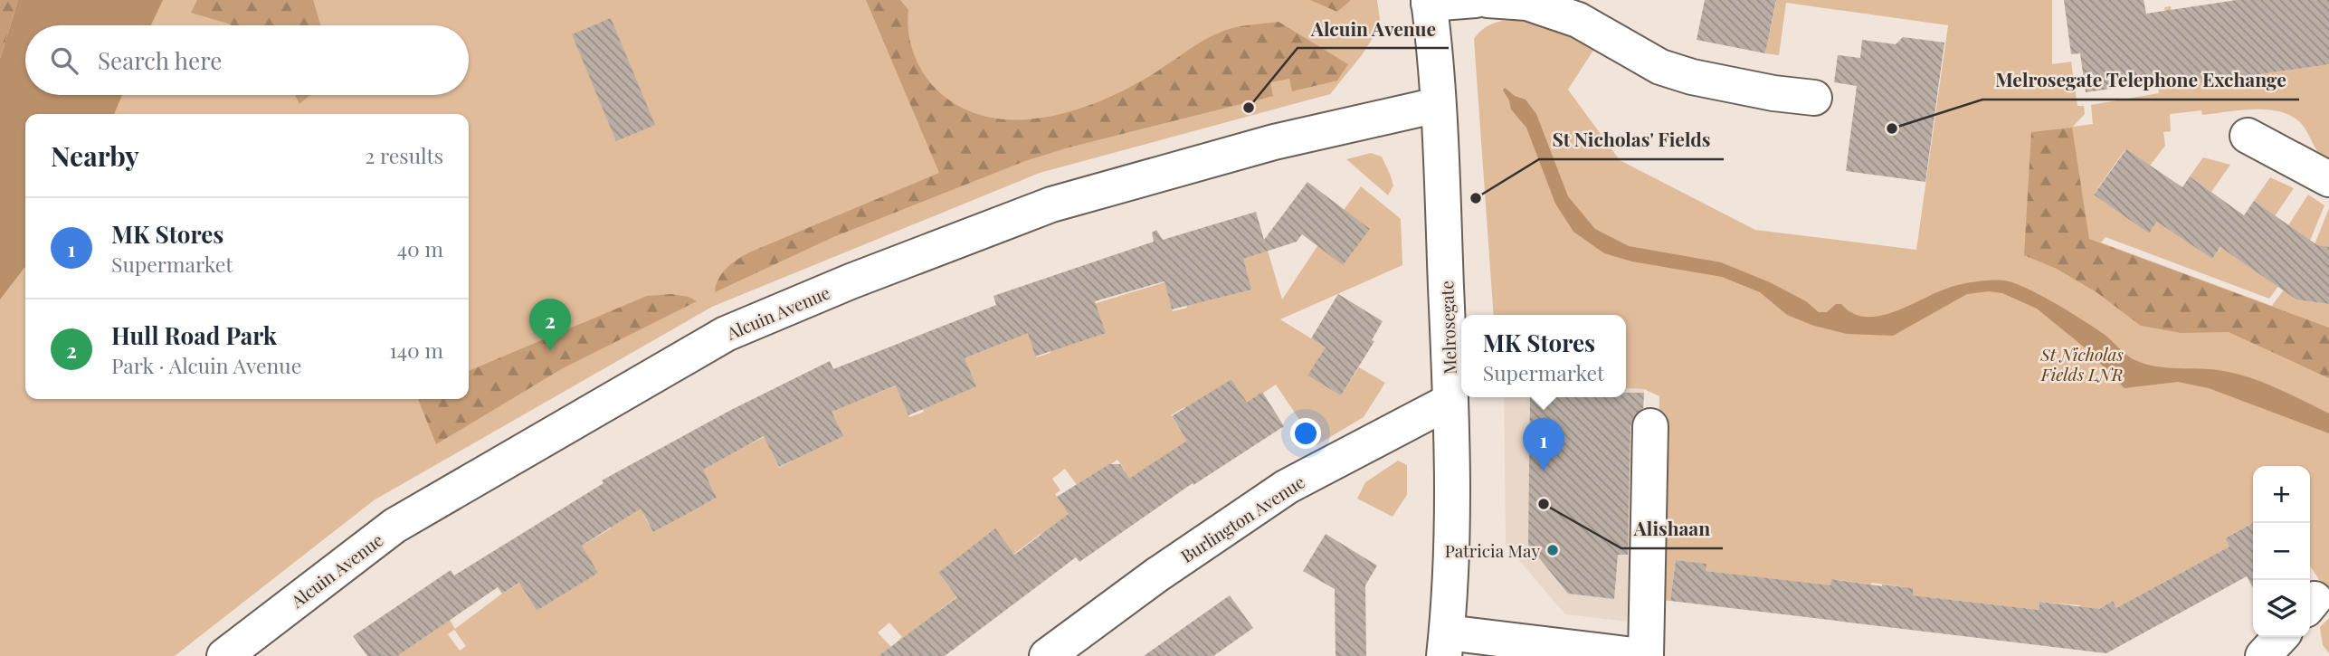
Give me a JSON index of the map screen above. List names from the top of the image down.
{
  "streets": {
    "street": ["Alcuin Avenue", "Melrosegate", "Burlington Avenue"]
  },
  "crossings": [
    ["Alcuin Avenue", "Melrosegate"],
    ["Melrosegate", "Burlington Avenue"]
  ],
  "parks": ["St Nicholas Fields LNR"],
  "places": [
    "Alcuin Avenue",
    "Melrosegate Telephone Exchange",
    "St Nicholas' Fields",
    "Alishaan",
    "Patricia May"
  ],
  "page": {
    "search": "Search here",
    "heading": ["Nearby", "2 results"],
    "list": [
      {
        "mark": "1",
        "name": "MK Stores",
        "note": "Supermarket",
        "value": "40 m"
      },
      {
        "mark": "2",
        "name": "Hull Road Park",
        "note": "Park · Alcuin Avenue",
        "value": "140 m"
      }
    ],
    "pins": ["2", "1"],
    "popup": ["MK Stores", "Supermarket"],
    "map_buttons": ["+", "−"]
  }
}
